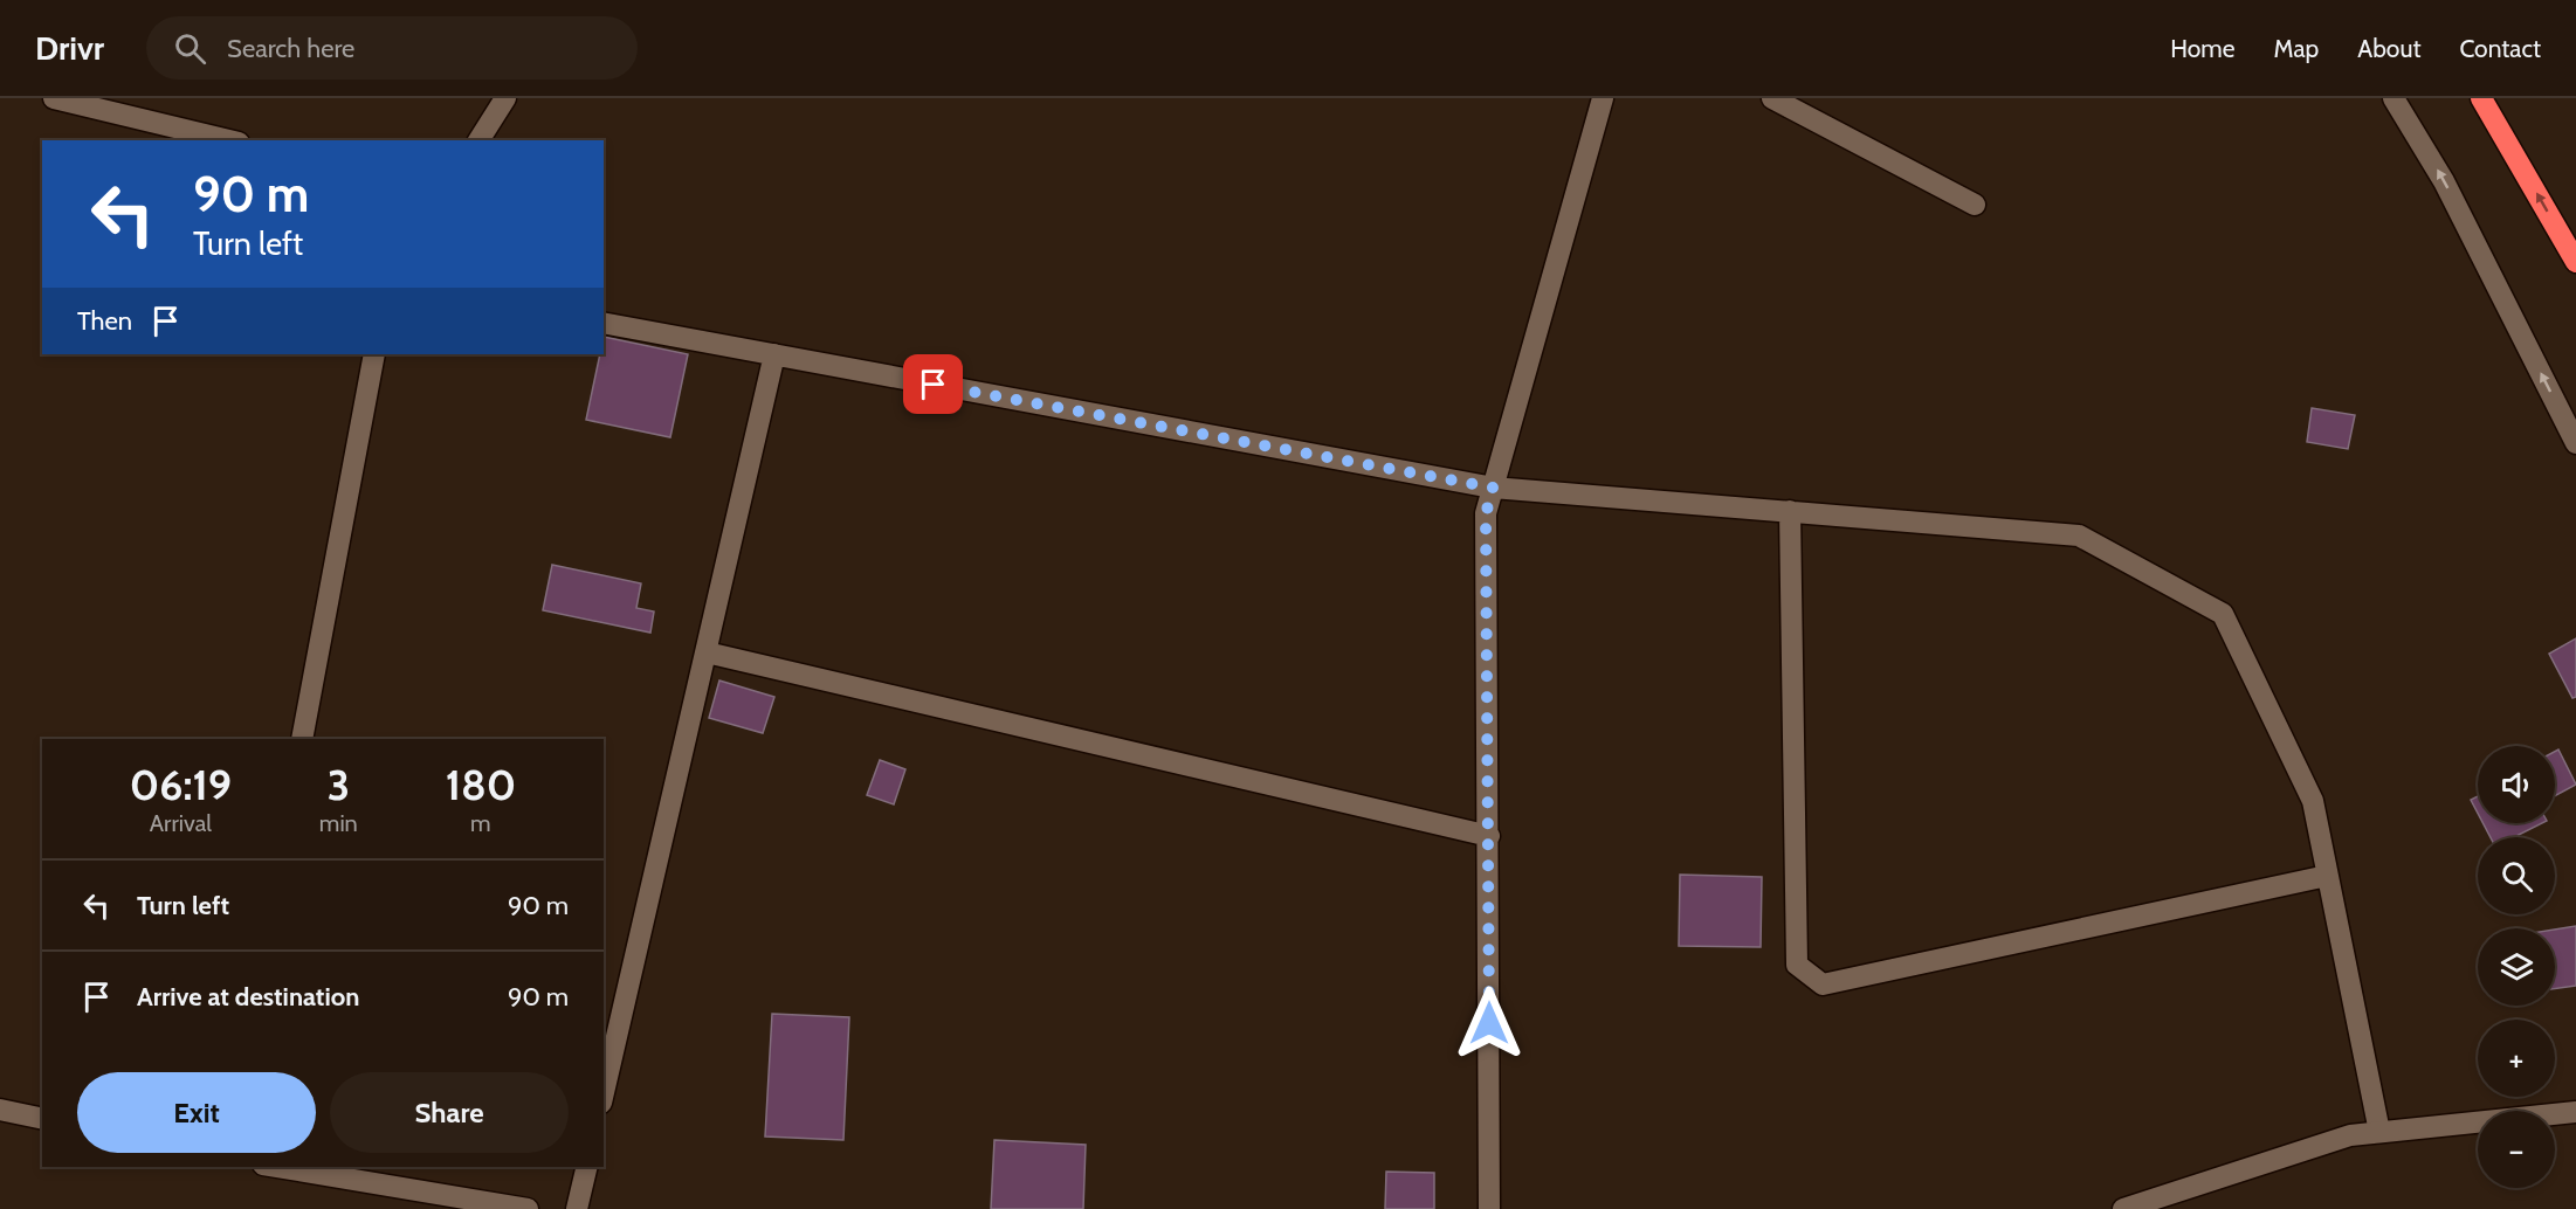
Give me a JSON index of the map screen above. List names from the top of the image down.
{
  "page": {
    "header": "Drivr",
    "search": "Search here",
    "nav": [
      "Home",
      "Map",
      "About",
      "Contact"
    ],
    "turn": ["90 m", "Turn left"],
    "then": "Then",
    "eta": [
      "06:19",
      "Arrival",
      "3",
      "min",
      "180",
      "m"
    ],
    "map_buttons": ["+", "−"],
    "list": [
      {
        "name": "Turn left",
        "value": "90 m"
      },
      {
        "name": "Arrive at destination",
        "value": "90 m"
      }
    ],
    "buttons": ["Exit", "Share"]
  }
}
